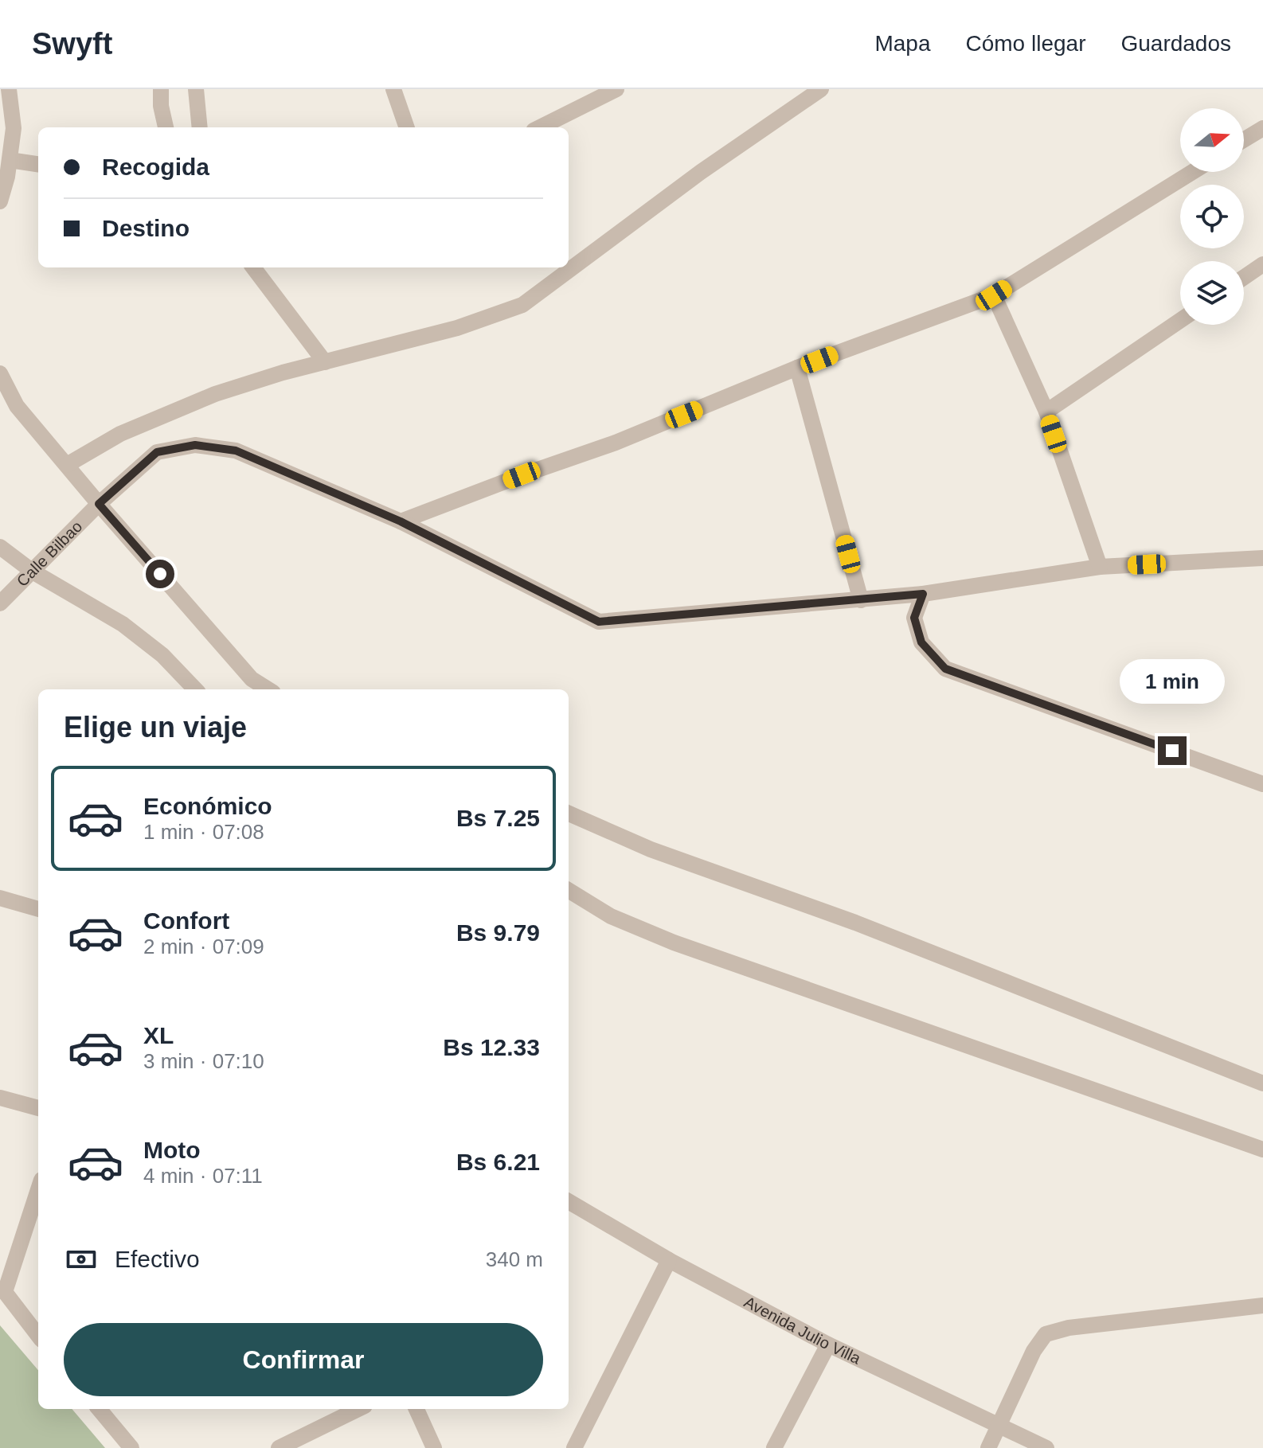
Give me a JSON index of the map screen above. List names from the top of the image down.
{
  "streets": {
    "street": ["Calle Bilbao", "Avenida Julio Villa"]
  },
  "north": "right",
  "page": {
    "header": "Swyft",
    "nav": ["Mapa", "Cómo llegar", "Guardados"],
    "banner": ["Recogida", "Destino"],
    "bubble": "1 min",
    "heading": "Elige un viaje",
    "list": [
      {
        "name": "Económico",
        "note": "1 min · 07:08",
        "value": "Bs 7.25"
      },
      {
        "name": "Confort",
        "note": "2 min · 07:09",
        "value": "Bs 9.79"
      },
      {
        "name": "XL",
        "note": "3 min · 07:10",
        "value": "Bs 12.33"
      },
      {
        "name": "Moto",
        "note": "4 min · 07:11",
        "value": "Bs 6.21"
      }
    ],
    "pay": ["Efectivo", "340 m"],
    "buttons": "Confirmar"
  }
}
